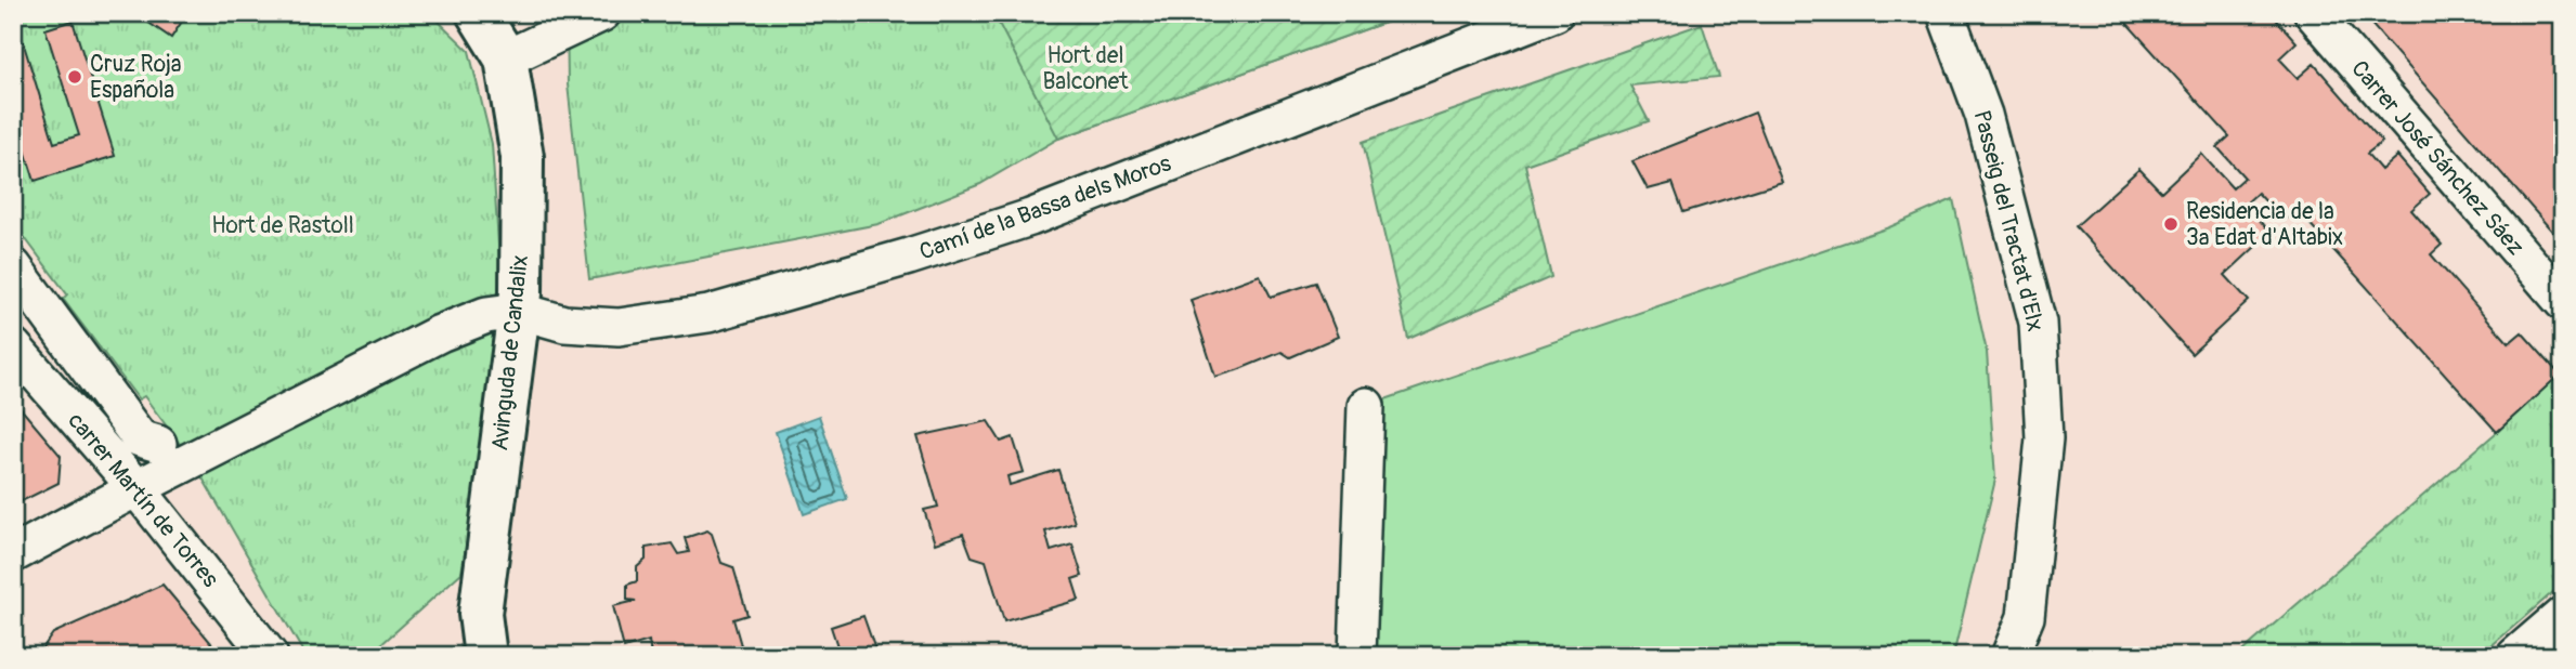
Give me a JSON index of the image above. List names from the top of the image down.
{
  "streets": {
    "main road": ["Avinguda de Candalix"],
    "street": [
      "Carrer José Sánchez Sáez",
      "Camí de la Bassa dels Moros",
      "Passeig del Tractat d'Elx",
      "carrer Martín de Torres"
    ]
  },
  "crossings": [
    ["Camí de la Bassa dels Moros", "Avinguda de Candalix"]
  ],
  "parks": ["Hort del Balconet", "Hort de Rastoll"],
  "places": ["Cruz Roja Española", "Residencia de la 3ª Edat d'Altabix"]
}
